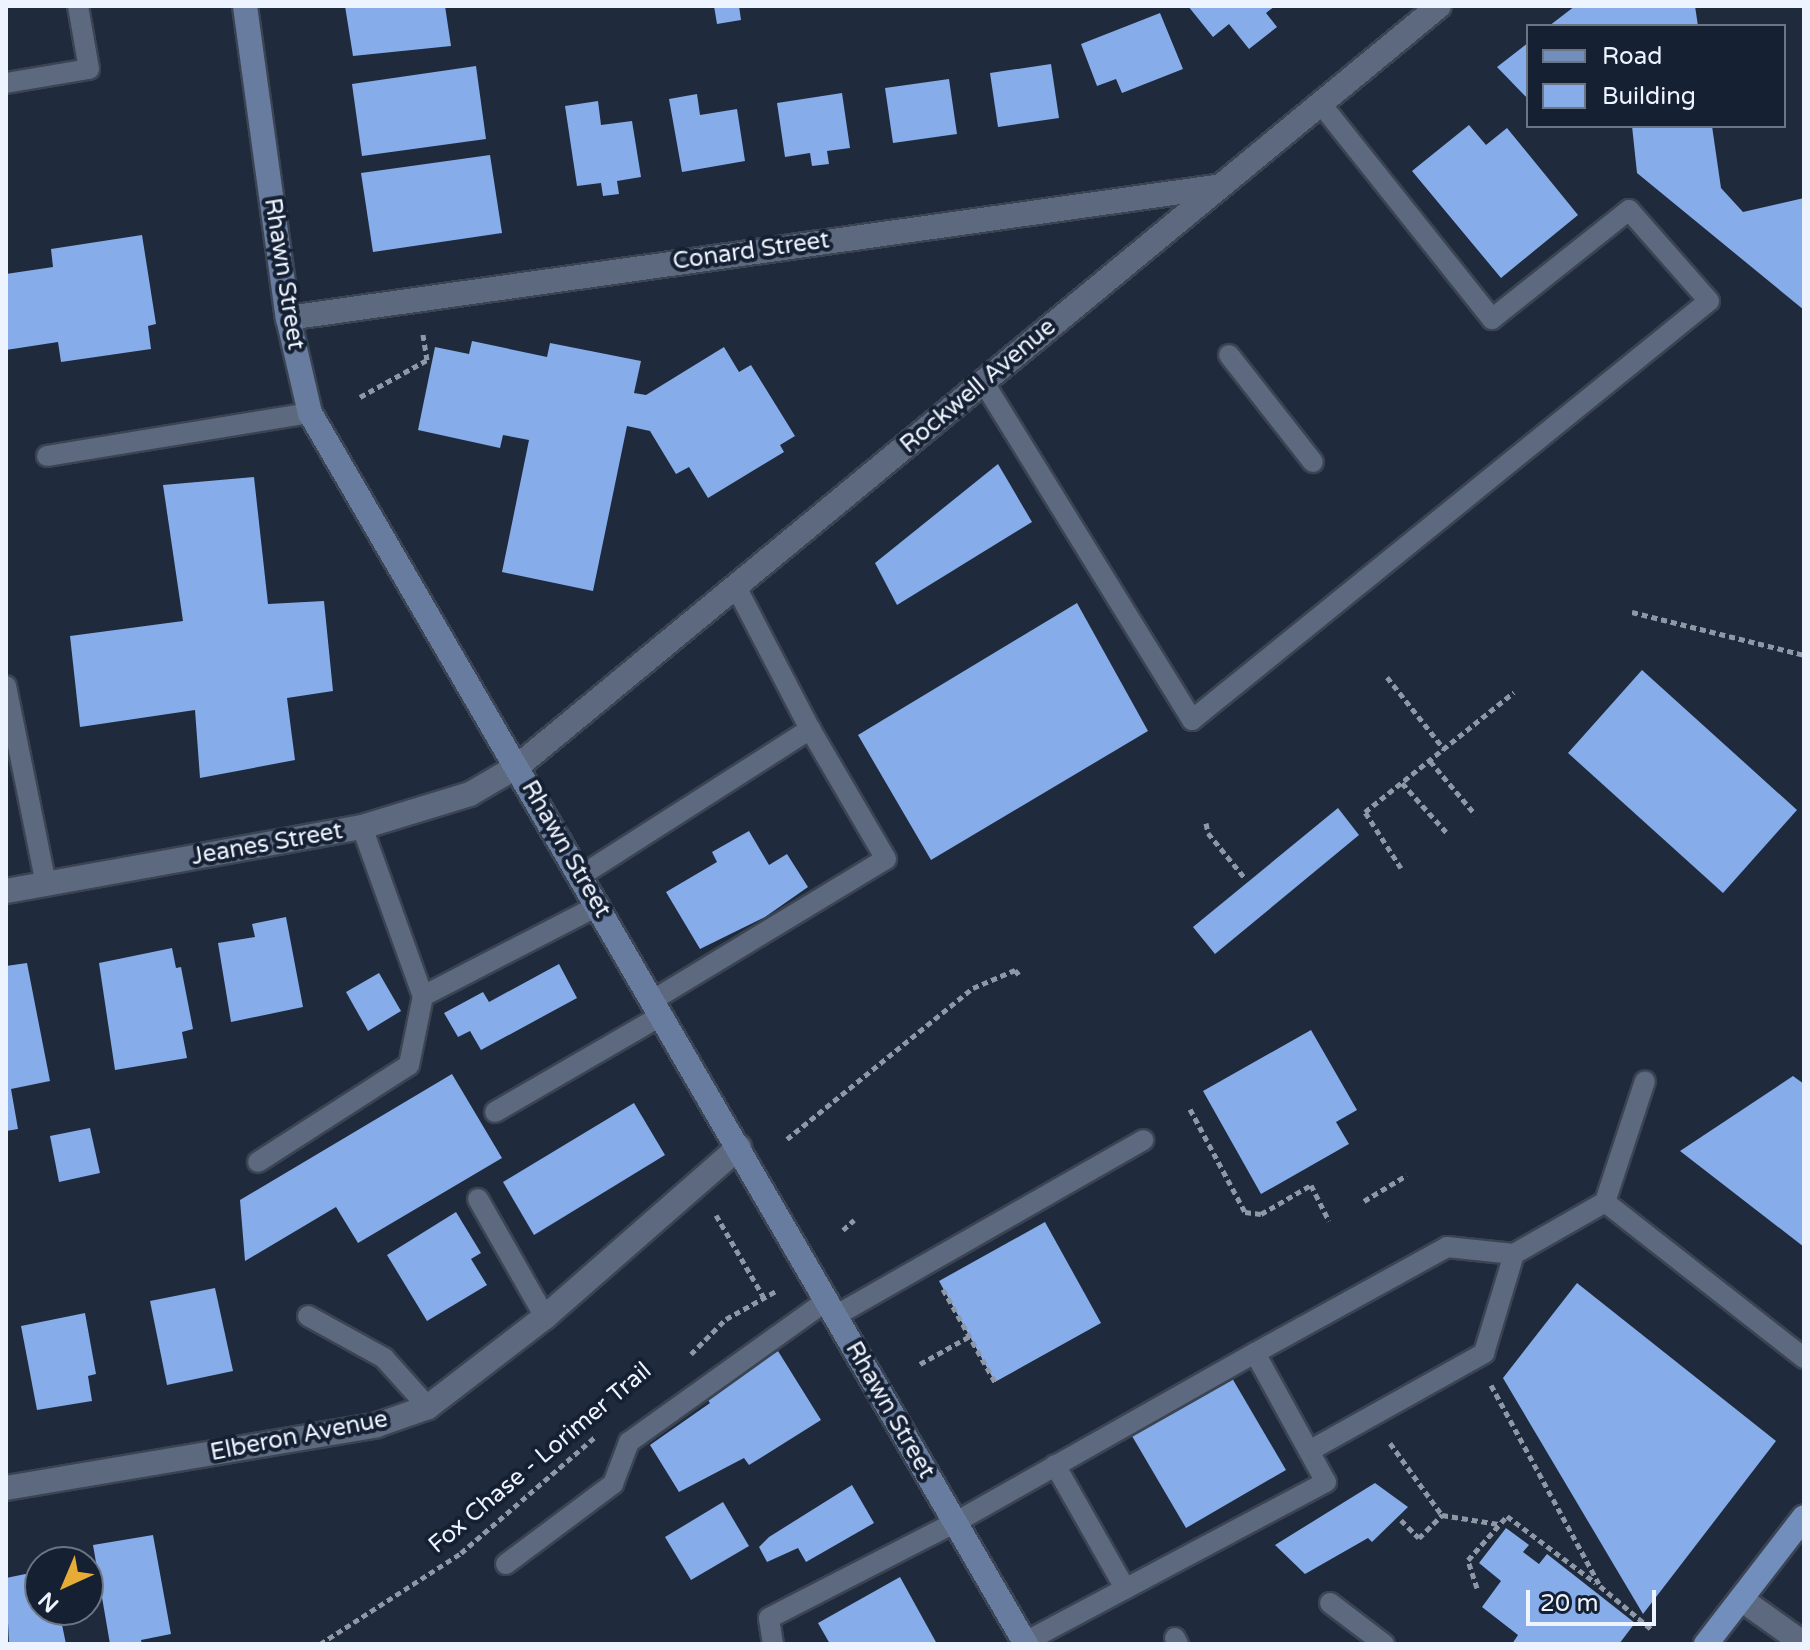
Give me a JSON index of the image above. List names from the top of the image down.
{
  "streets": {
    "main road": ["Rhawn Street"],
    "street": [
      "Conard Street",
      "Rockwell Avenue",
      "Jeanes Street",
      "Elberon Avenue"
    ],
    "path": ["Fox Chase - Lorimer Trail"]
  },
  "crossings": [
    ["Conard Street", "Rhawn Street"],
    ["Conard Street", "Rockwell Avenue"],
    ["Rhawn Street", "Rockwell Avenue"],
    ["Rhawn Street", "Jeanes Street"],
    ["Rhawn Street", "Elberon Avenue"],
    ["Rockwell Avenue", "Jeanes Street"]
  ],
  "legend": ["Road", "Building"],
  "scale_bar": "20 m",
  "north": "bottom left"
}
